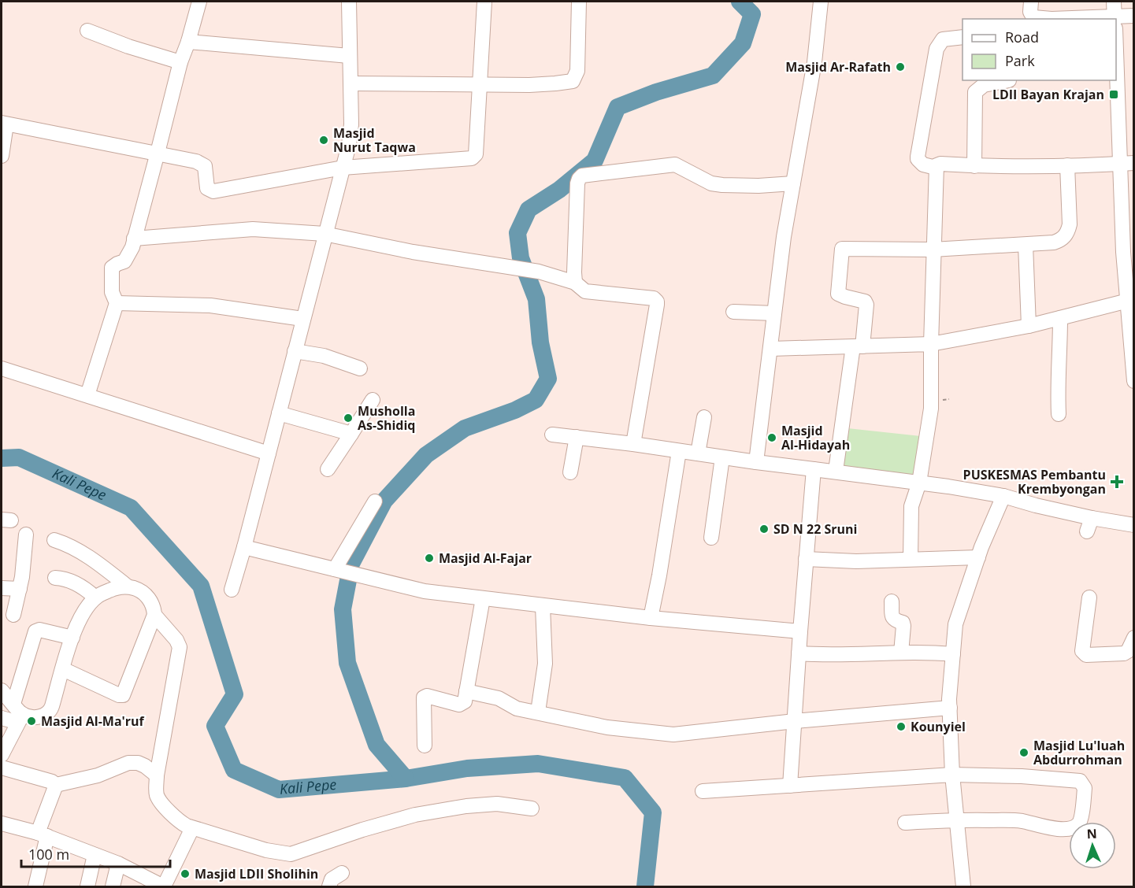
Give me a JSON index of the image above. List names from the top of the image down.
{
  "water": ["Kali Pepe"],
  "places": {
    "other": [
      "Masjid Ar-Rafath",
      "Masjid Nurut Taqwa",
      "Musholla As-Shidiq",
      "Masjid Al-Hidayah",
      "SD N 22 Sruni",
      "Masjid Al-Fajar",
      "Masjid Al-Ma'ruf",
      "Kounyiel",
      "Masjid Lu'luah Abdurrohman",
      "Masjid LDII Sholihin"
    ],
    "transit": ["LDII Bayan Krajan"],
    "health": ["PUSKESMAS Pembantu Krembyongan"]
  },
  "legend": ["Road", "Park"],
  "scale_bar": "100 m",
  "north": "top"
}
